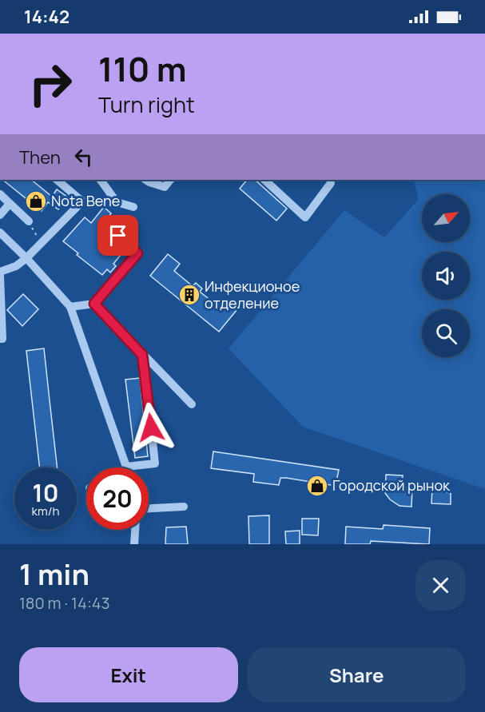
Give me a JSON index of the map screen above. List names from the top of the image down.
{
  "places": {
    "shop": ["Nota Bene", "Городской рынок"],
    "building": ["Инфекционое отделение"]
  },
  "north": "top right",
  "page": {
    "status": "14:42",
    "turn": ["110 m", "Turn right"],
    "then": "Then",
    "speed": "10 km/h",
    "limit": "20",
    "heading": ["1 min", "180 m · 14:43"],
    "buttons": ["Exit", "Share"]
  }
}
